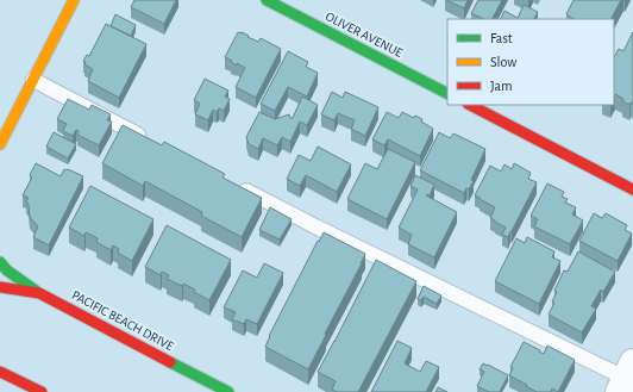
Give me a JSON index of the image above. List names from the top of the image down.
{
  "streets": {
    "street": ["OLIVER AVENUE", "PACIFIC BEACH DRIVE"]
  },
  "legend": ["Fast", "Slow", "Jam"]
}
